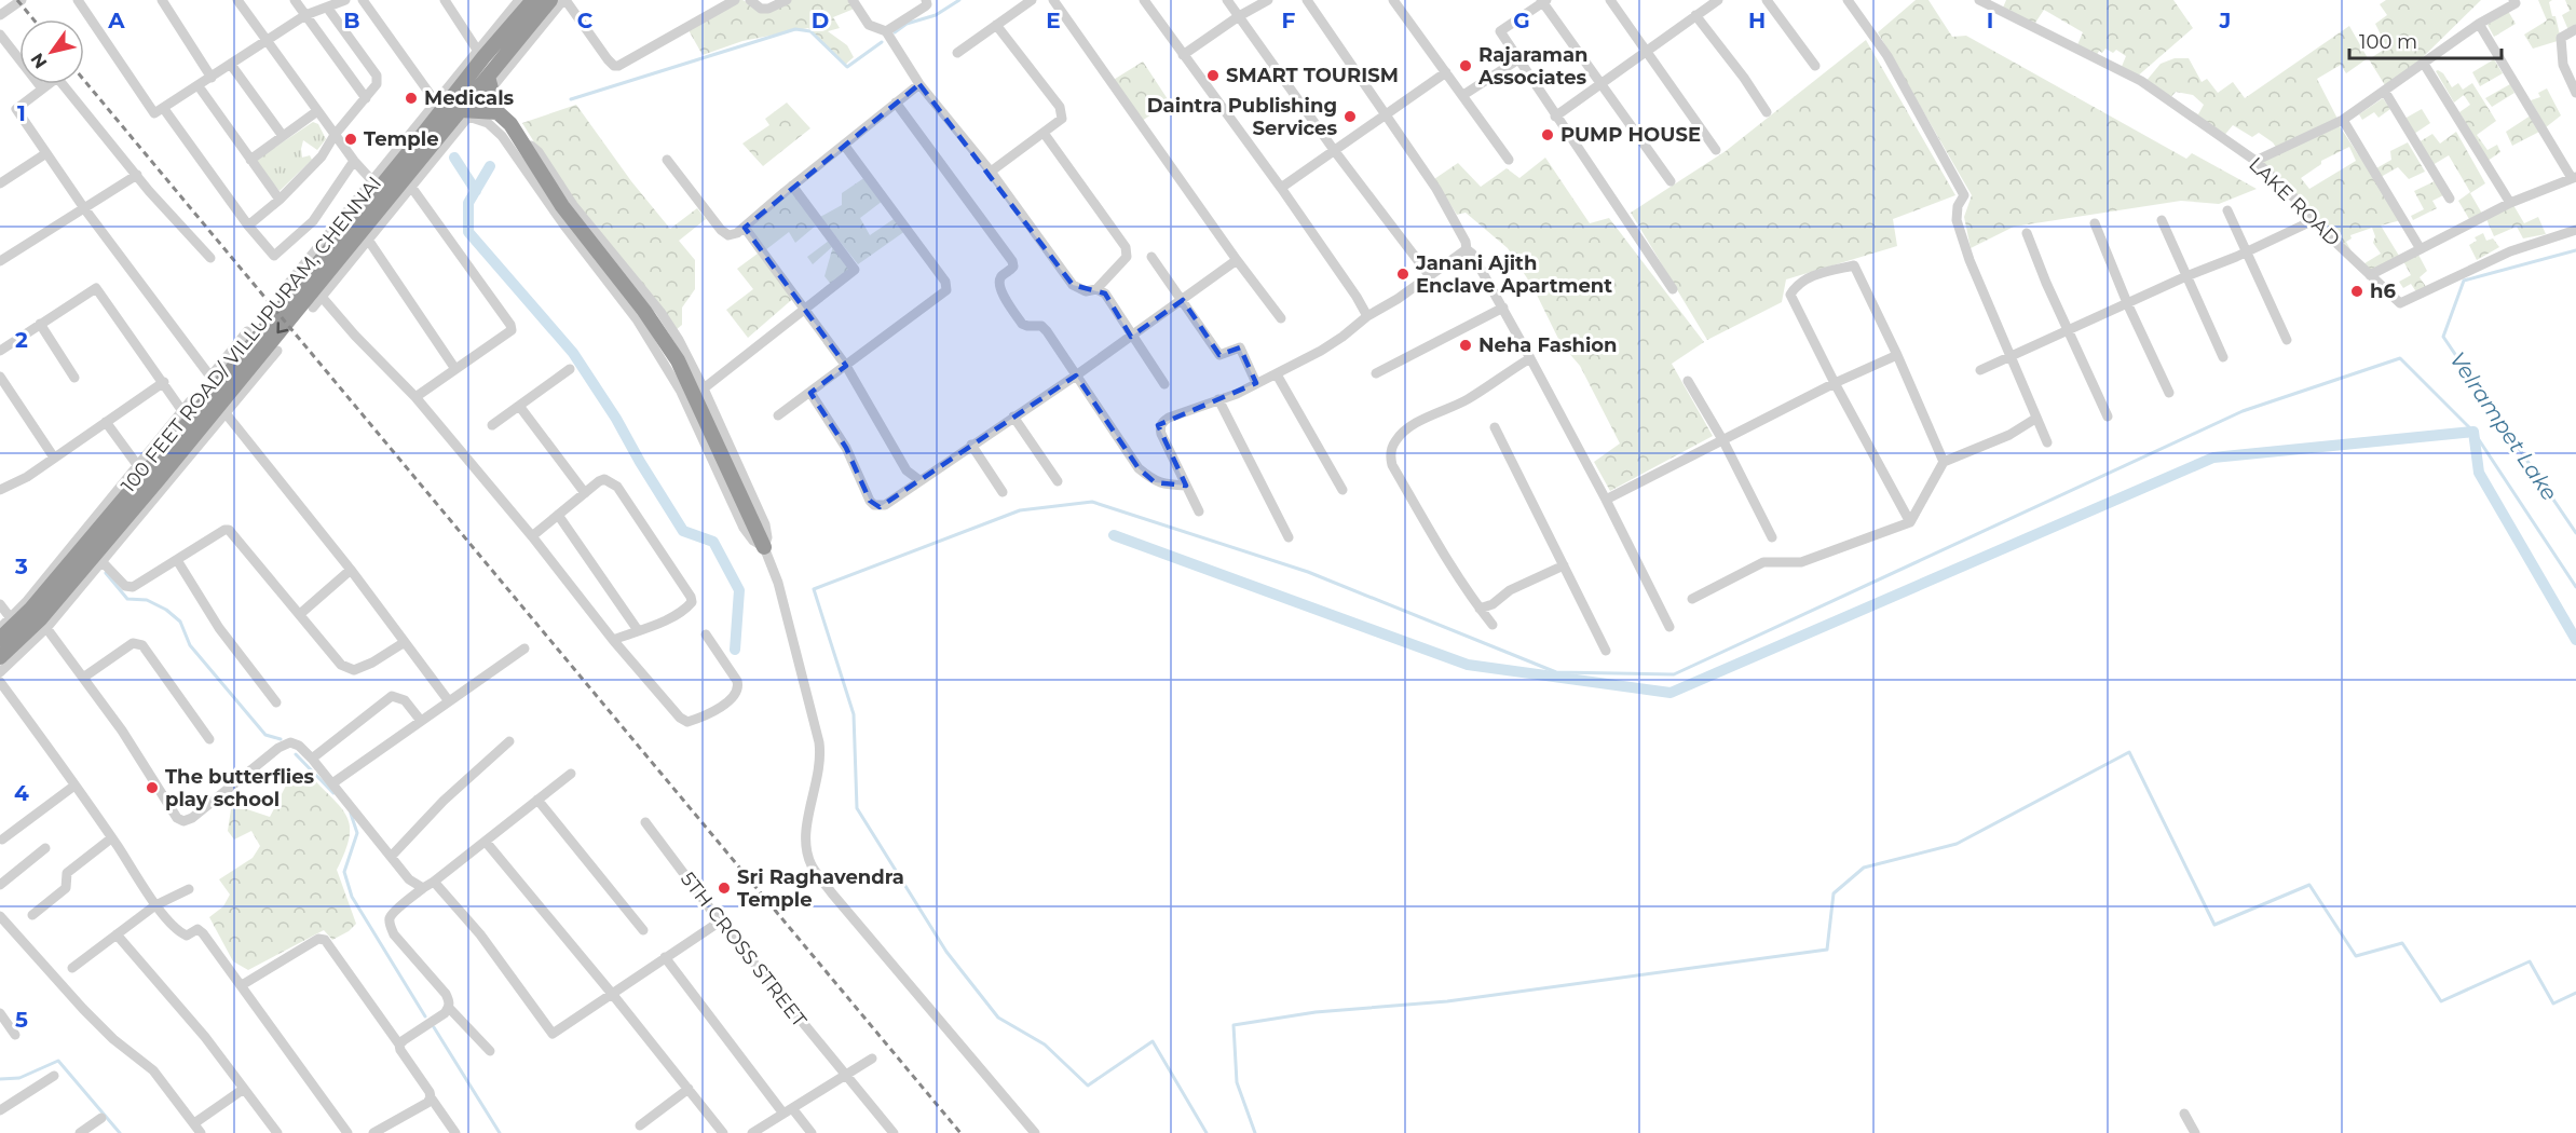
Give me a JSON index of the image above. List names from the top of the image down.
{
  "streets": {
    "highway": ["100 FEET ROAD/ VILLUPURAM, CHENNAI"],
    "street": ["LAKE ROAD", "5TH CROSS STREET"]
  },
  "water": ["Velrampet Lake"],
  "places": [
    "Rajaraman Associates",
    "SMART TOURISM",
    "Medicals",
    "Daintra Publishing Services",
    "PUMP HOUSE",
    "Temple",
    "Janani Ajith Enclave Apartment",
    "h6",
    "Neha Fashion",
    "The butterflies play school",
    "Sri Raghavendra Temple"
  ],
  "scale_bar": "100 m",
  "north": "bottom left",
  "grid": {
    "columns": [
      "A",
      "B",
      "C",
      "D",
      "E",
      "F",
      "G",
      "H",
      "I",
      "J"
    ],
    "rows": [
      "1",
      "2",
      "3",
      "4",
      "5"
    ]
  }
}
